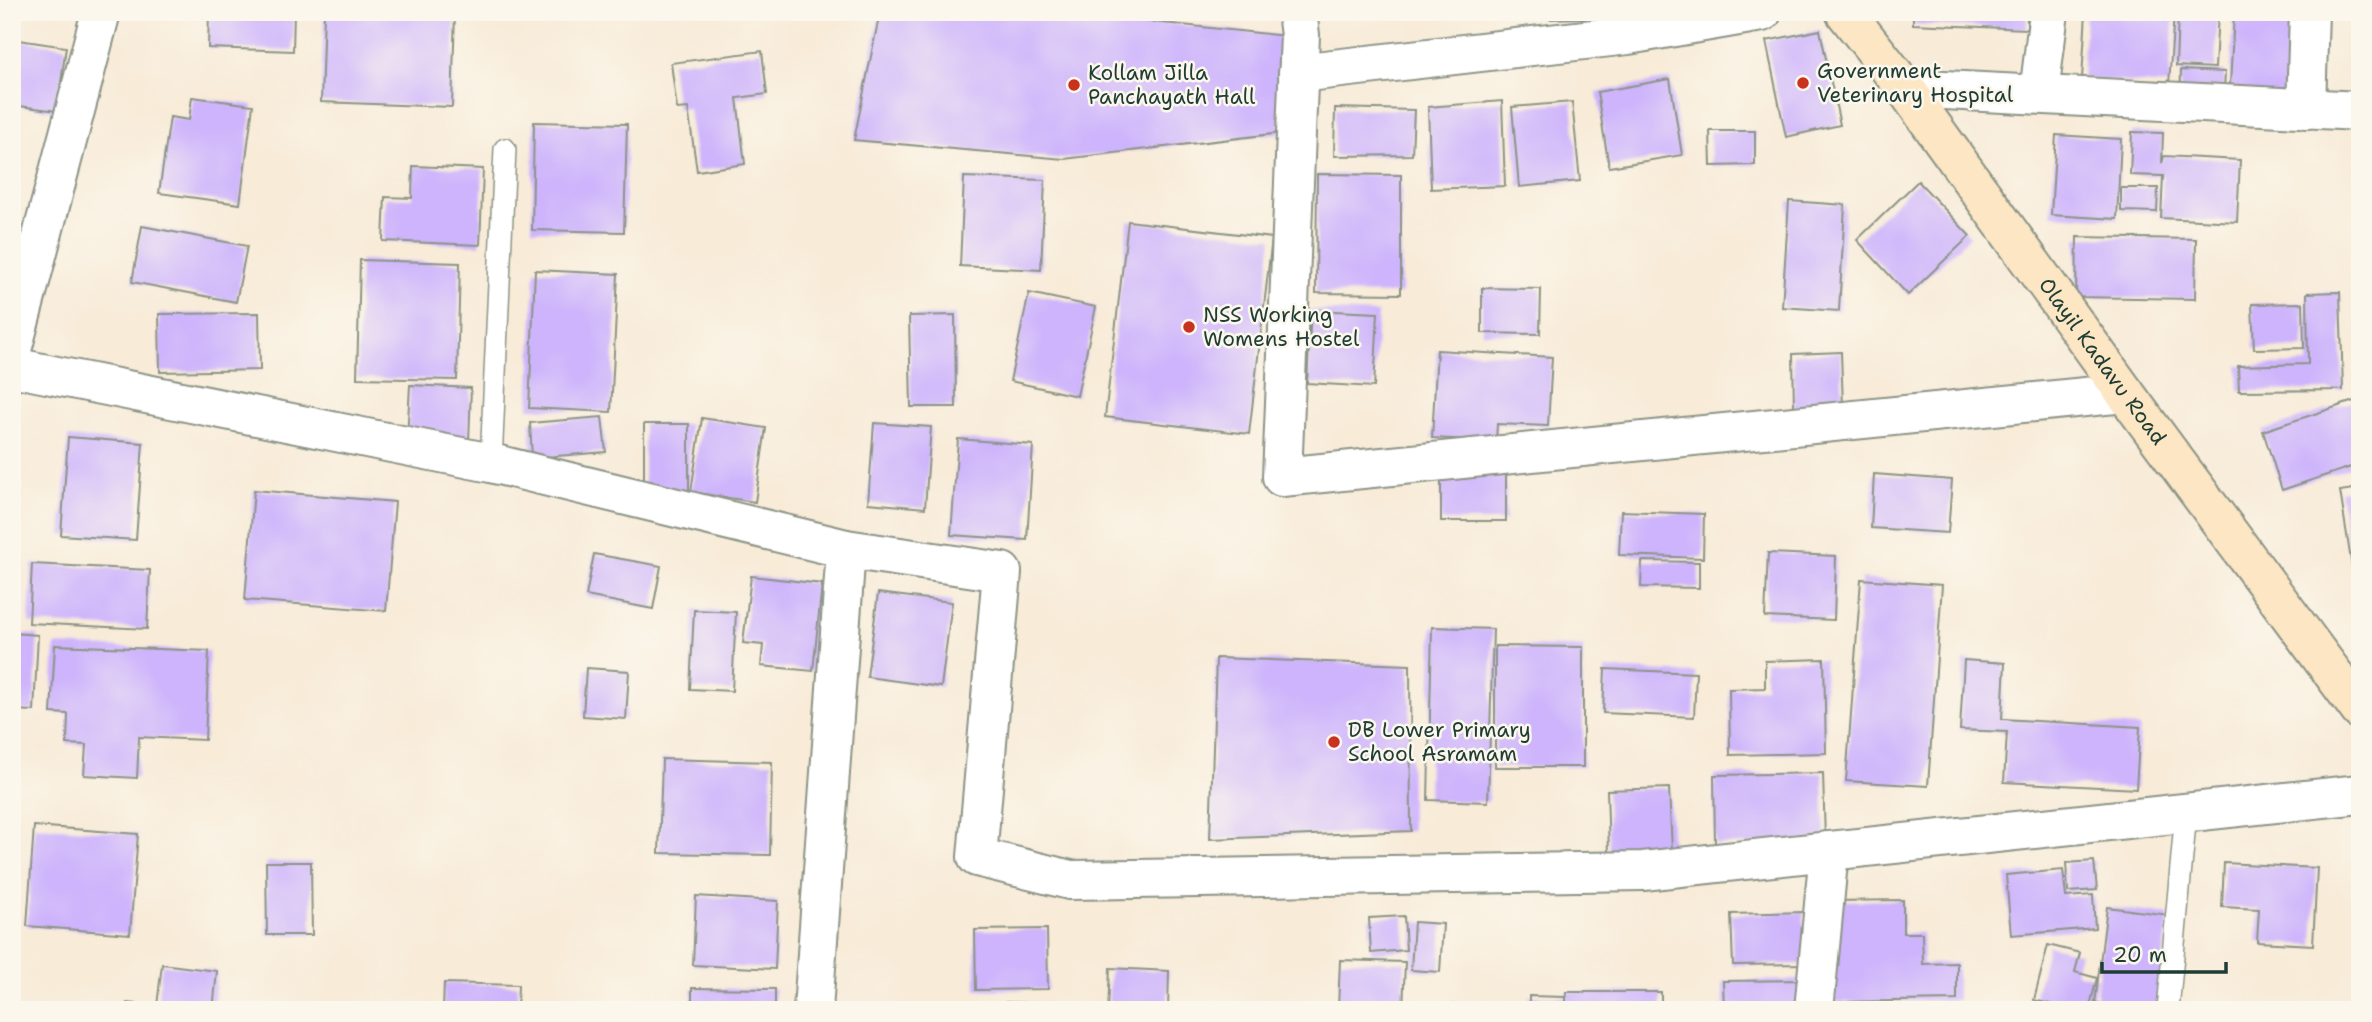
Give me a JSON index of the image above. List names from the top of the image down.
{
  "streets": {
    "street": ["Olayil Kadavu Road"]
  },
  "places": [
    "Government Veterinary Hospital",
    "Kollam Jilla Panchayath Hall",
    "NSS Working Womens Hostel",
    "DB Lower Primary School Asramam"
  ],
  "scale_bar": "20 m"
}
